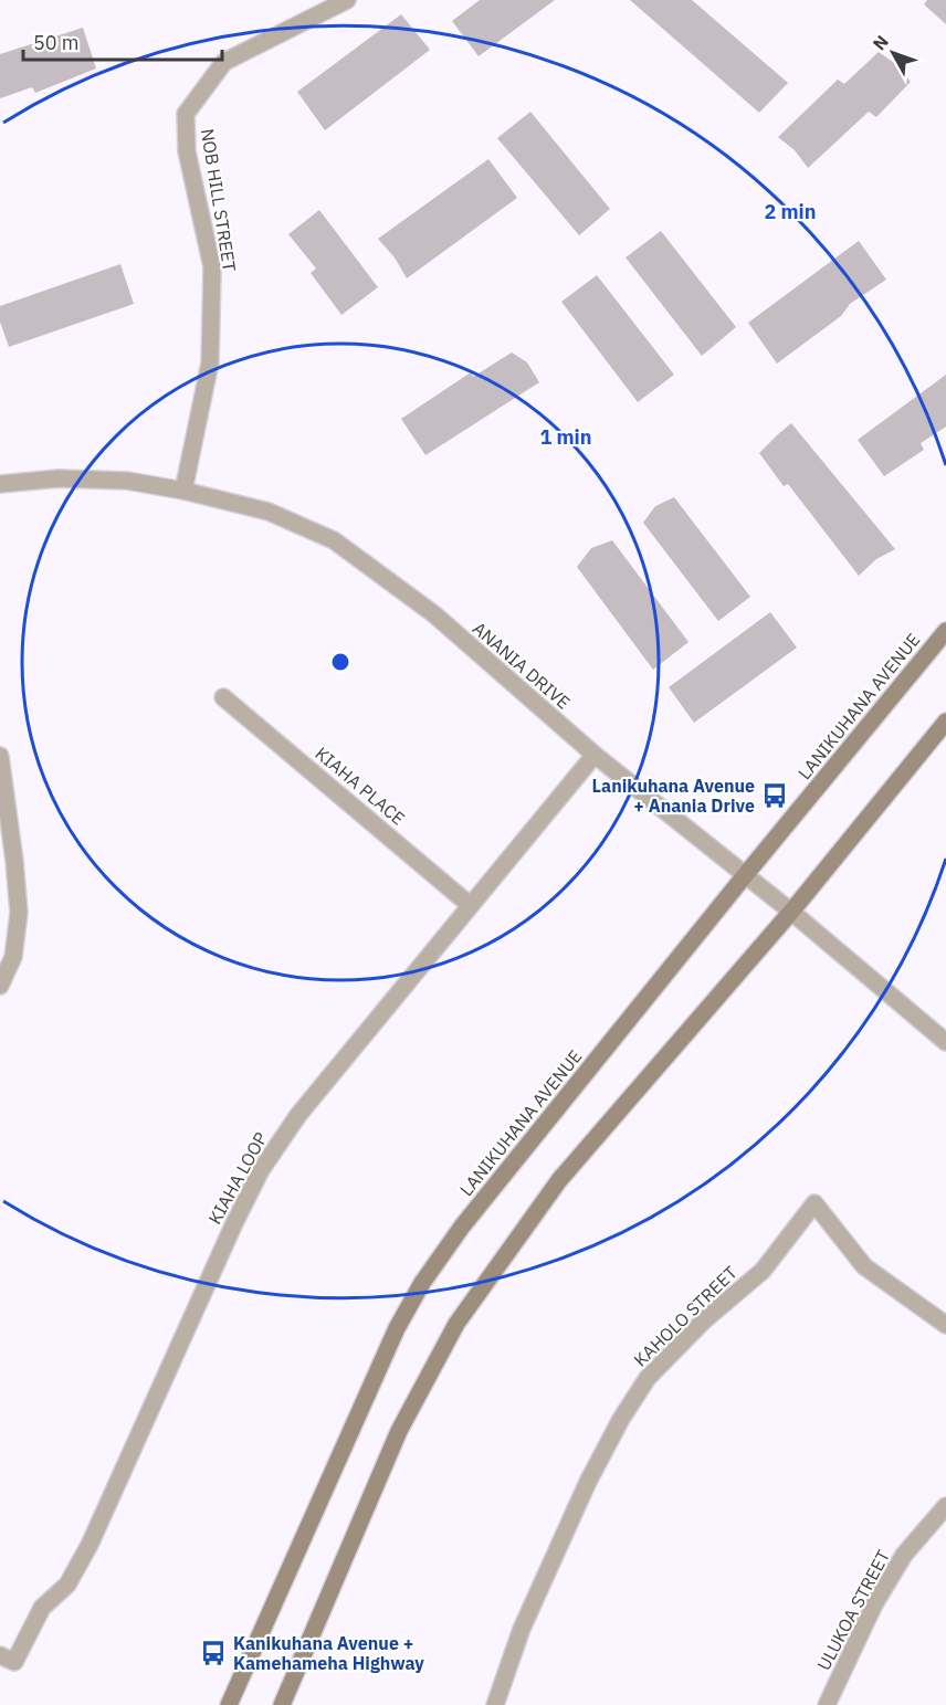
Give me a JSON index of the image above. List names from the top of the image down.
{
  "streets": {
    "main road": ["LANIKUHANA AVENUE"],
    "street": [
      "NOB HILL STREET",
      "ANANIA DRIVE",
      "KIAHA PLACE",
      "KIAHA LOOP",
      "KAHOLO STREET",
      "ULUKOA STREET"
    ]
  },
  "crossings": [
    ["NOB HILL STREET", "ANANIA DRIVE"],
    ["ANANIA DRIVE", "LANIKUHANA AVENUE"],
    ["ANANIA DRIVE", "KIAHA LOOP"],
    ["KIAHA PLACE", "KIAHA LOOP"]
  ],
  "places": {
    "bus stop": ["Lanikuhana Avenue + Anania Drive", "Kanikuhana Avenue + Kamehameha Highway"]
  },
  "scale_bar": "50 m",
  "north": "top left",
  "rings": ["2 min", "1 min"]
}
